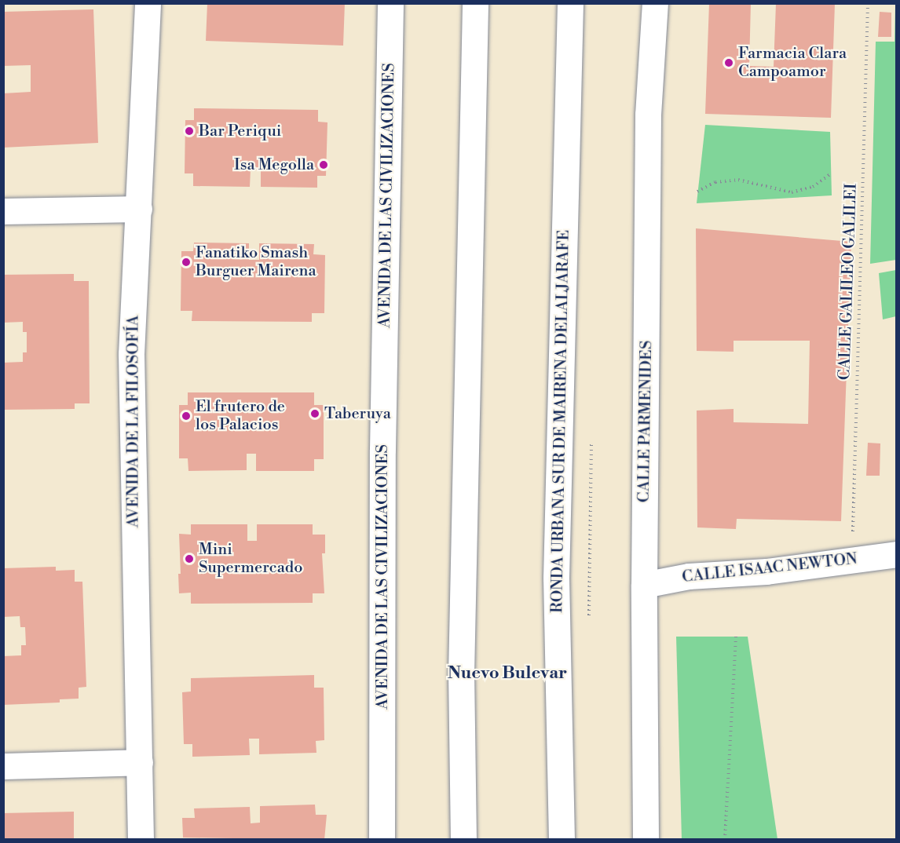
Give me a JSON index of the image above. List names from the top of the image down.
{
  "streets": {
    "street": [
      "AVENIDA DE LAS CIVILIZACIONES",
      "AVENIDA DE LA FILOSOFÍA",
      "RONDA URBANA SUR DE MAIRENA DELALJARAFE",
      "CALLE PARMENIDES",
      "CALLE ISAAC NEWTON"
    ],
    "path": ["CALLE GALILEO GALILEI"]
  },
  "crossings": [
    ["CALLE GALILEO GALILEI", "CALLE ISAAC NEWTON"],
    ["CALLE PARMENIDES", "CALLE ISAAC NEWTON"]
  ],
  "districts": ["Nuevo Bulevar"],
  "places": [
    "Farmacia Clara Campoamor",
    "Bar Periqui",
    "Isa Megolla",
    "Fanatiko Smash Burguer Mairena",
    "Taberuya",
    "El frutero de los Palacios",
    "Mini Supermercado"
  ]
}
